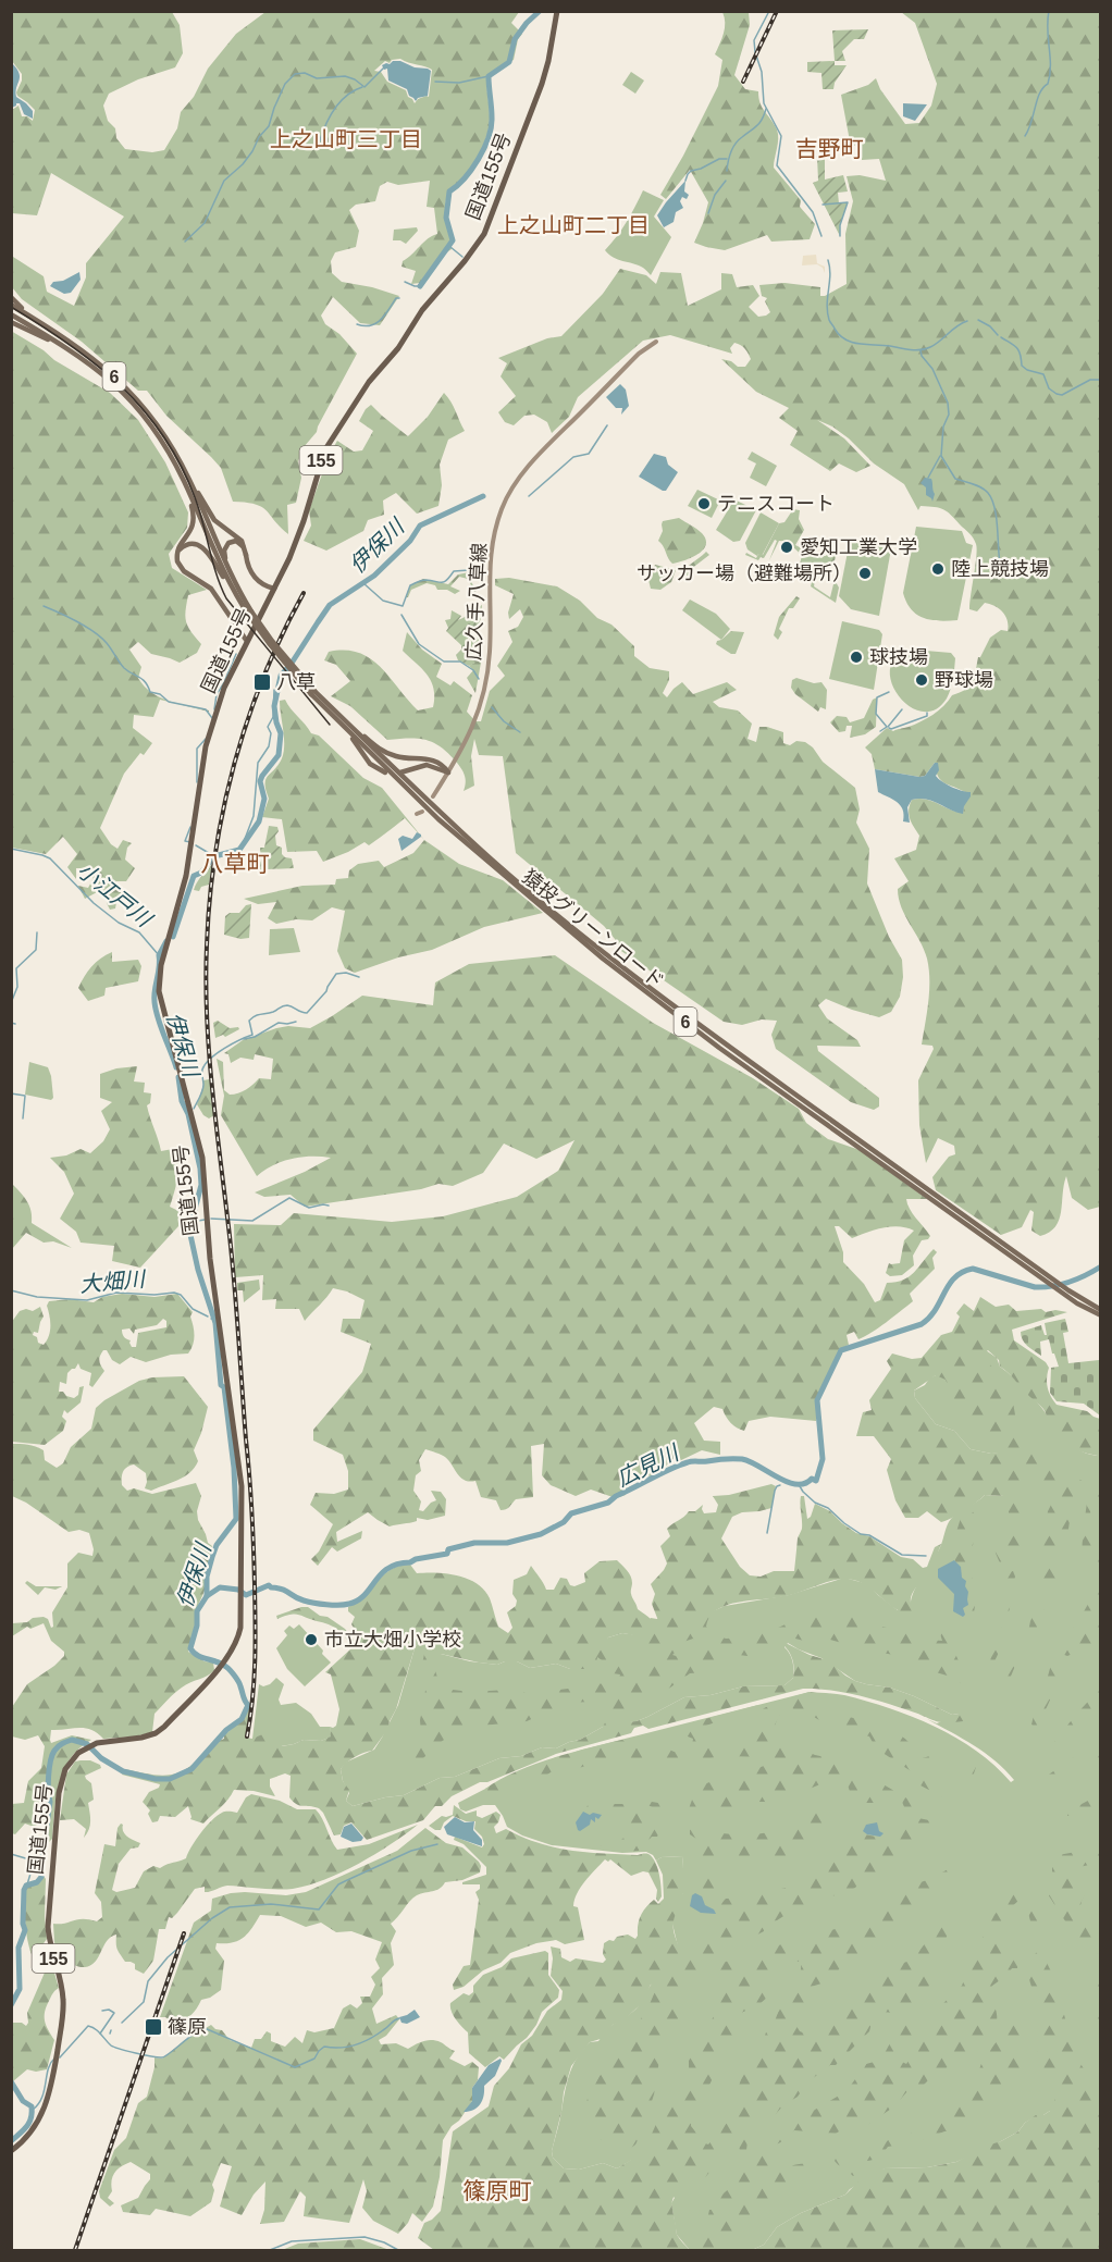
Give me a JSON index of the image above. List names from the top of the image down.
{
  "streets": {
    "highway": ["国道155号", "155"],
    "main road": ["6", "広久手八草線", "猿投グリーンロード"]
  },
  "crossings": [
    ["国道155号", "6"],
    ["6", "猿投グリーンロード"]
  ],
  "districts": [
    "上之山町三丁目",
    "吉野町",
    "上之山町二丁目",
    "八草町",
    "篠原町"
  ],
  "water": [
    "伊保川",
    "小江戸川",
    "大畑川",
    "広見川"
  ],
  "places": {
    "other": [
      "テニスコート",
      "愛知工業大学",
      "陸上競技場",
      "サッカー場（避難場所）",
      "球技場",
      "野球場",
      "市立大畑小学校"
    ],
    "transit": ["八草", "篠原"]
  }
}
